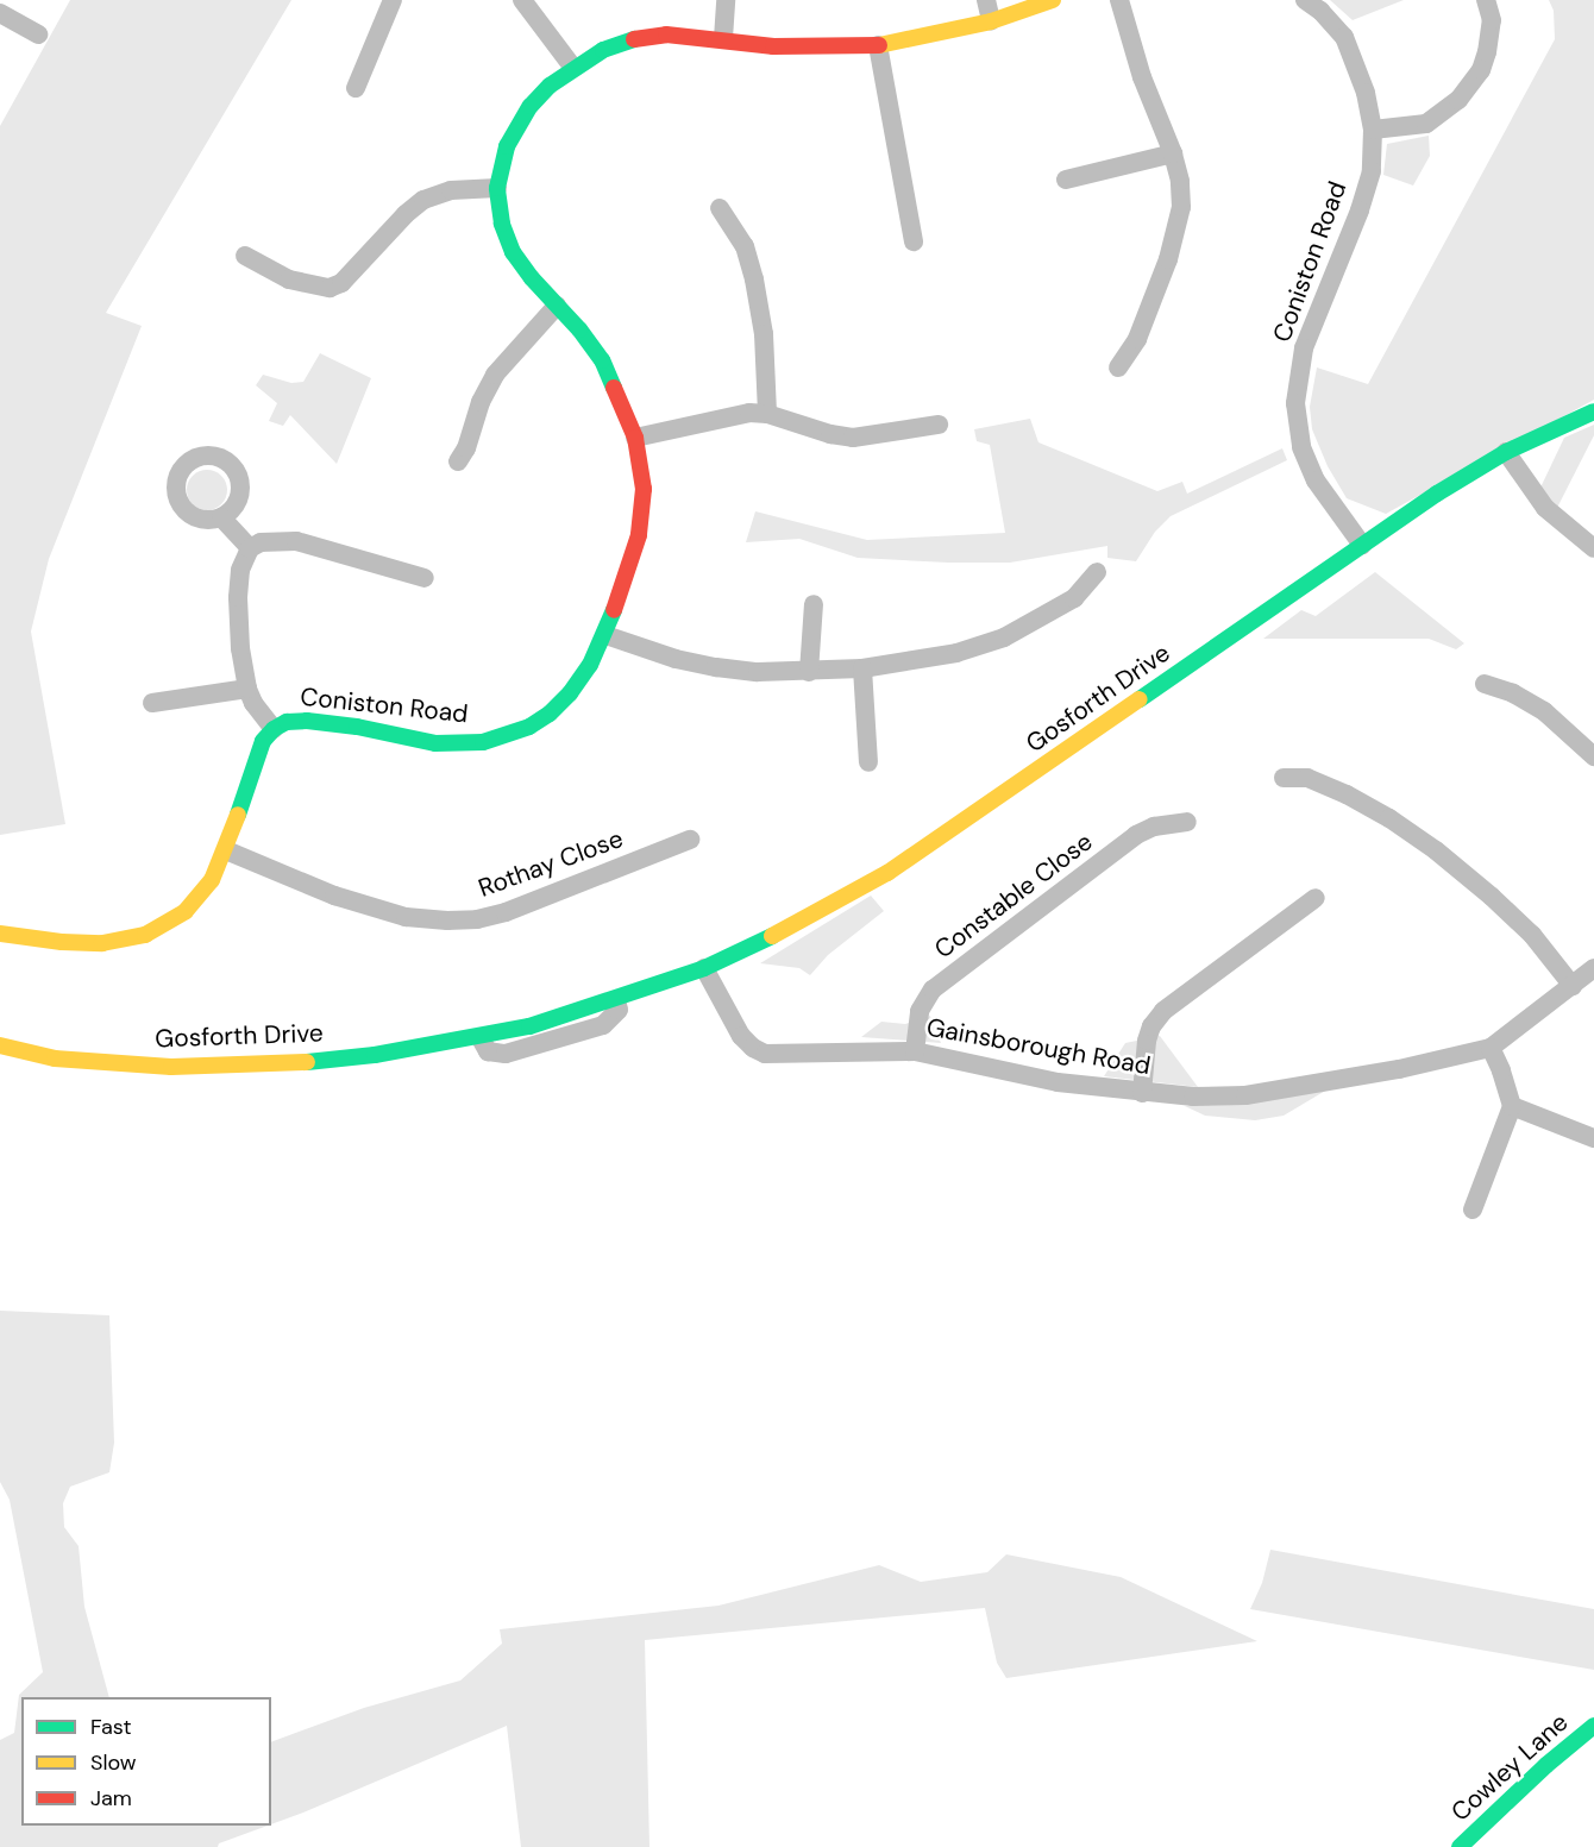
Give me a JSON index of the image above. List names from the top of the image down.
{
  "streets": {
    "street": [
      "Coniston Road",
      "Gosforth Drive",
      "Rothay Close",
      "Constable Close",
      "Gainsborough Road",
      "Cowley Lane"
    ]
  },
  "crossings": [
    ["Coniston Road", "Gosforth Drive"],
    ["Coniston Road", "Rothay Close"],
    ["Gosforth Drive", "Gainsborough Road"],
    ["Constable Close", "Gainsborough Road"]
  ],
  "legend": ["Fast", "Slow", "Jam"]
}
